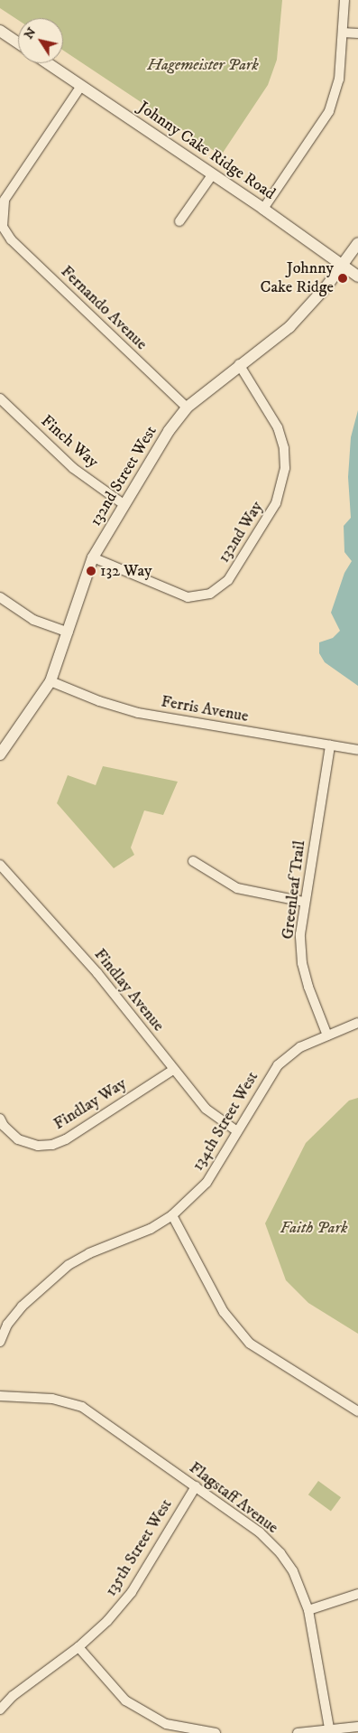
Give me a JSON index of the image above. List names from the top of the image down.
{
  "streets": {
    "street": [
      "Johnny Cake Ridge Road",
      "Fernando Avenue",
      "Finch Way",
      "132nd Street West",
      "132nd Way",
      "Ferris Avenue",
      "Greenleaf Trail",
      "Findlay Avenue",
      "Findlay Way",
      "134th Street West",
      "Flagstaff Avenue",
      "135th Street West"
    ]
  },
  "crossings": [
    ["Johnny Cake Ridge Road", "132nd Street West"],
    ["Fernando Avenue", "132nd Street West"],
    ["Finch Way", "132nd Street West"],
    ["132nd Street West", "132nd Way"],
    ["132nd Street West", "Ferris Avenue"],
    ["Ferris Avenue", "Greenleaf Trail"],
    ["Greenleaf Trail", "134th Street West"],
    ["Findlay Avenue", "Findlay Way"],
    ["Findlay Avenue", "134th Street West"],
    ["Flagstaff Avenue", "135th Street West"]
  ],
  "parks": ["Hagemeister Park", "Faith Park"],
  "places": ["Johnny Cake Ridge", "132 Way"],
  "north": "top left"
}
